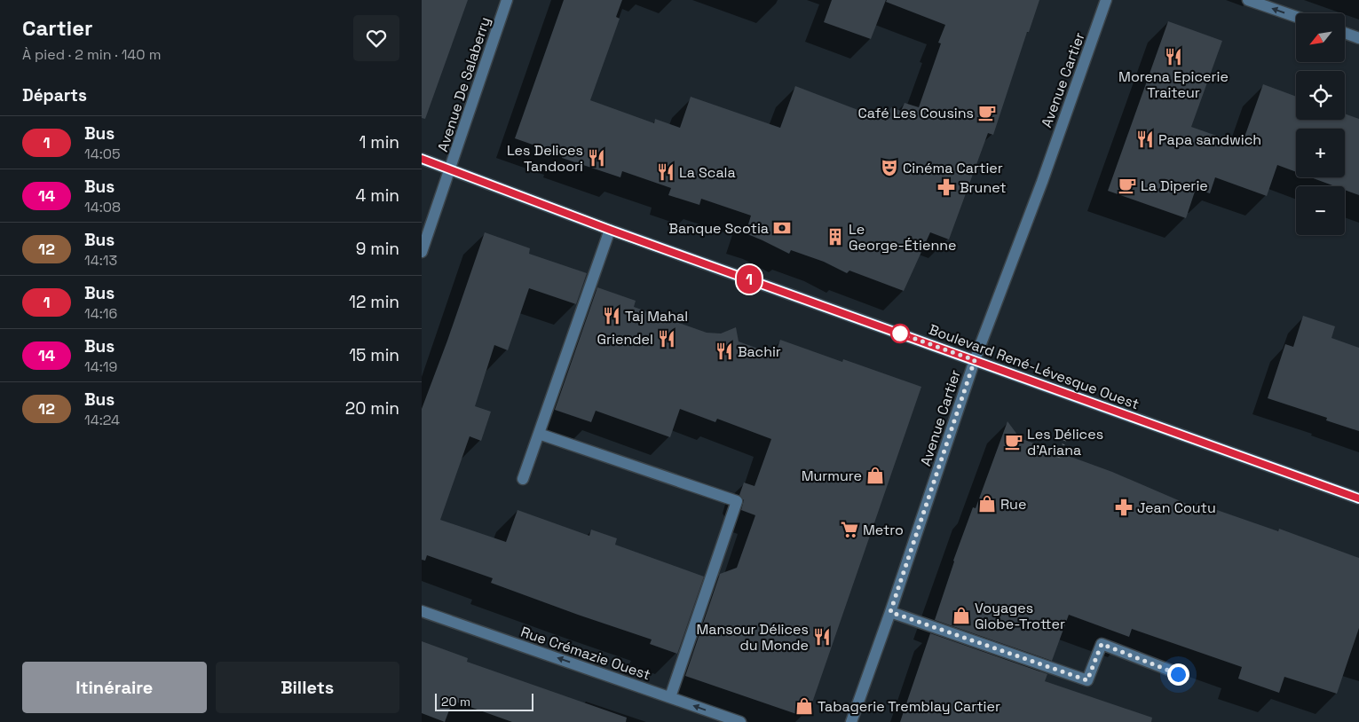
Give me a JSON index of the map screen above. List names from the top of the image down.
{
  "streets": {
    "main road": ["Boulevard René-Lévesque Ouest"],
    "street": ["Avenue Cartier", "Avenue De Salaberry", "Rue Crémazie Ouest"]
  },
  "crossings": [
    ["Avenue Cartier", "Boulevard René-Lévesque Ouest"],
    ["Avenue De Salaberry", "Boulevard René-Lévesque Ouest"]
  ],
  "one_way": ["Rue Crémazie Ouest"],
  "places": {
    "restaurant": [
      "Morena Epicerie Traiteur",
      "Papa sandwich",
      "Les Delices Tandoori",
      "La Scala",
      "Taj Mahal",
      "Griendel",
      "Bachir",
      "Mansour Délices du Monde"
    ],
    "cafe": ["Café Les Cousins", "La Diperie", "Les Délices d'Ariana"],
    "theatre": ["Cinéma Cartier"],
    "pharmacy": ["Brunet", "Jean Coutu"],
    "bank": ["Banque Scotia"],
    "building": ["Le George-Étienne"],
    "shop": [
      "Murmure",
      "Rue",
      "Voyages Globe-Trotter",
      "Tabagerie Tremblay Cartier"
    ],
    "supermarket": ["Metro"]
  },
  "lines": ["bus line 1"],
  "scale_bar": "20 m",
  "north": "bottom left",
  "page": {
    "heading": [
      ["Cartier", "À pied · 2 min · 140 m"],
      "Départs"
    ],
    "on_map": "1",
    "map_buttons": ["+", "−"],
    "list": [
      {
        "mark": "1",
        "name": "Bus",
        "note": "14:05",
        "value": "1 min"
      },
      {
        "mark": "14",
        "name": "Bus",
        "note": "14:08",
        "value": "4 min"
      },
      {
        "mark": "12",
        "name": "Bus",
        "note": "14:13",
        "value": "9 min"
      },
      {
        "mark": "1",
        "name": "Bus",
        "note": "14:16",
        "value": "12 min"
      },
      {
        "mark": "14",
        "name": "Bus",
        "note": "14:19",
        "value": "15 min"
      },
      {
        "mark": "12",
        "name": "Bus",
        "note": "14:24",
        "value": "20 min"
      }
    ],
    "buttons": ["Itinéraire", "Billets"],
    "scale": "20 m"
  }
}
